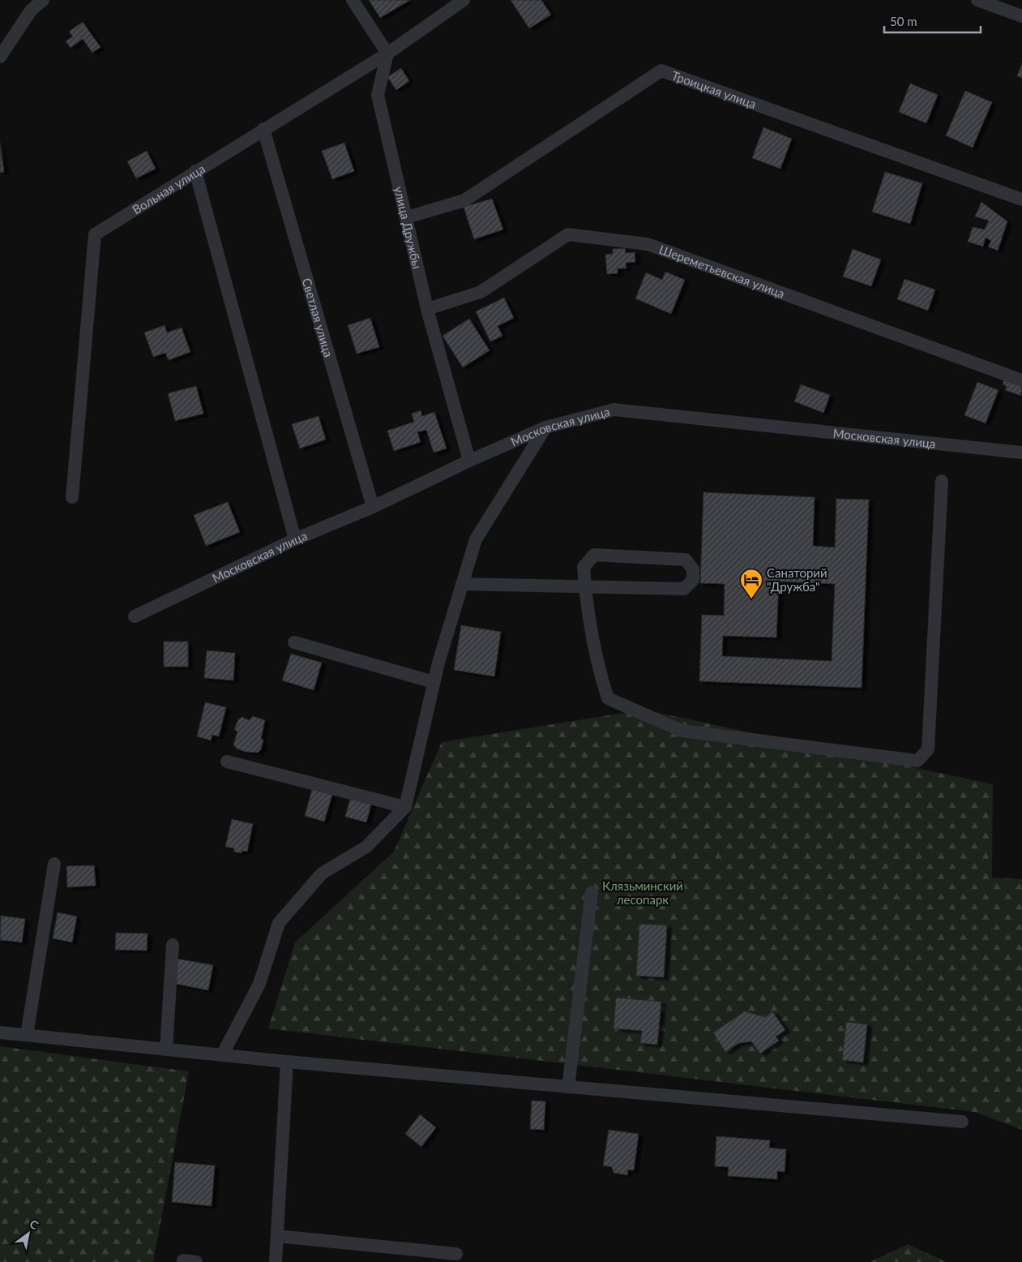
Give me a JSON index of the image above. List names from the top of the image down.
{
  "streets": {
    "street": [
      "Троицкая улица",
      "Вольная улица",
      "улица Дружбы",
      "Шереметьевская улица",
      "Светлая улица",
      "Московская улица"
    ]
  },
  "crossings": [
    ["Троицкая улица", "улица Дружбы"],
    ["Вольная улица", "улица Дружбы"],
    ["Вольная улица", "Светлая улица"],
    ["улица Дружбы", "Шереметьевская улица"],
    ["улица Дружбы", "Московская улица"],
    ["Светлая улица", "Московская улица"]
  ],
  "parks": ["Клязьминский лесопарк"],
  "places": {
    "hotel": ["Санаторий \"Дружба\""]
  },
  "scale_bar": "50 m",
  "north": "top right"
}
